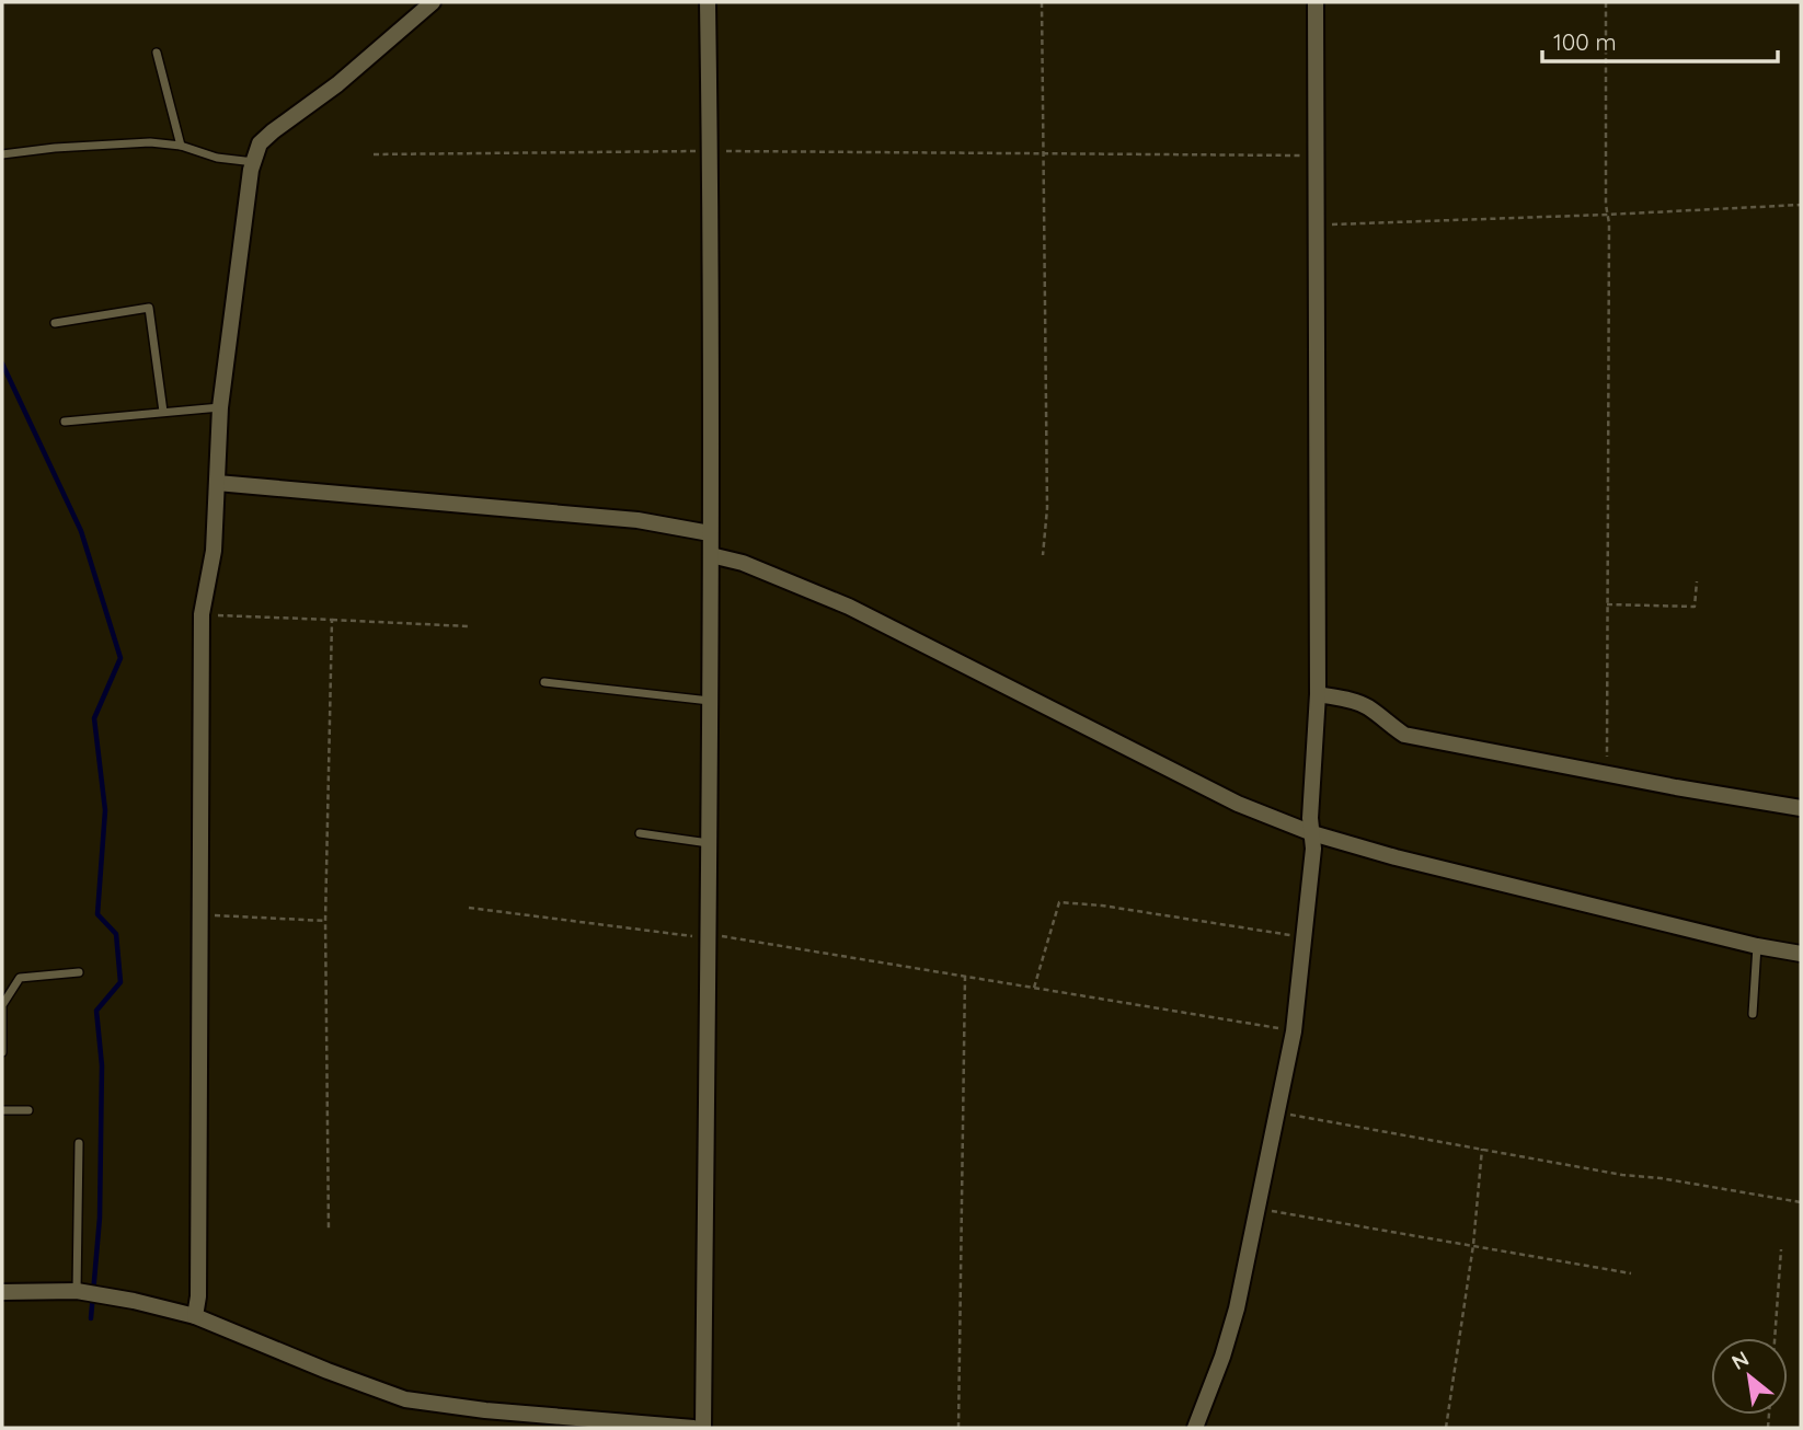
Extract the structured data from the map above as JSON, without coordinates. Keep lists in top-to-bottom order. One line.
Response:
{"scale_bar":"100 m","north":"top left"}
